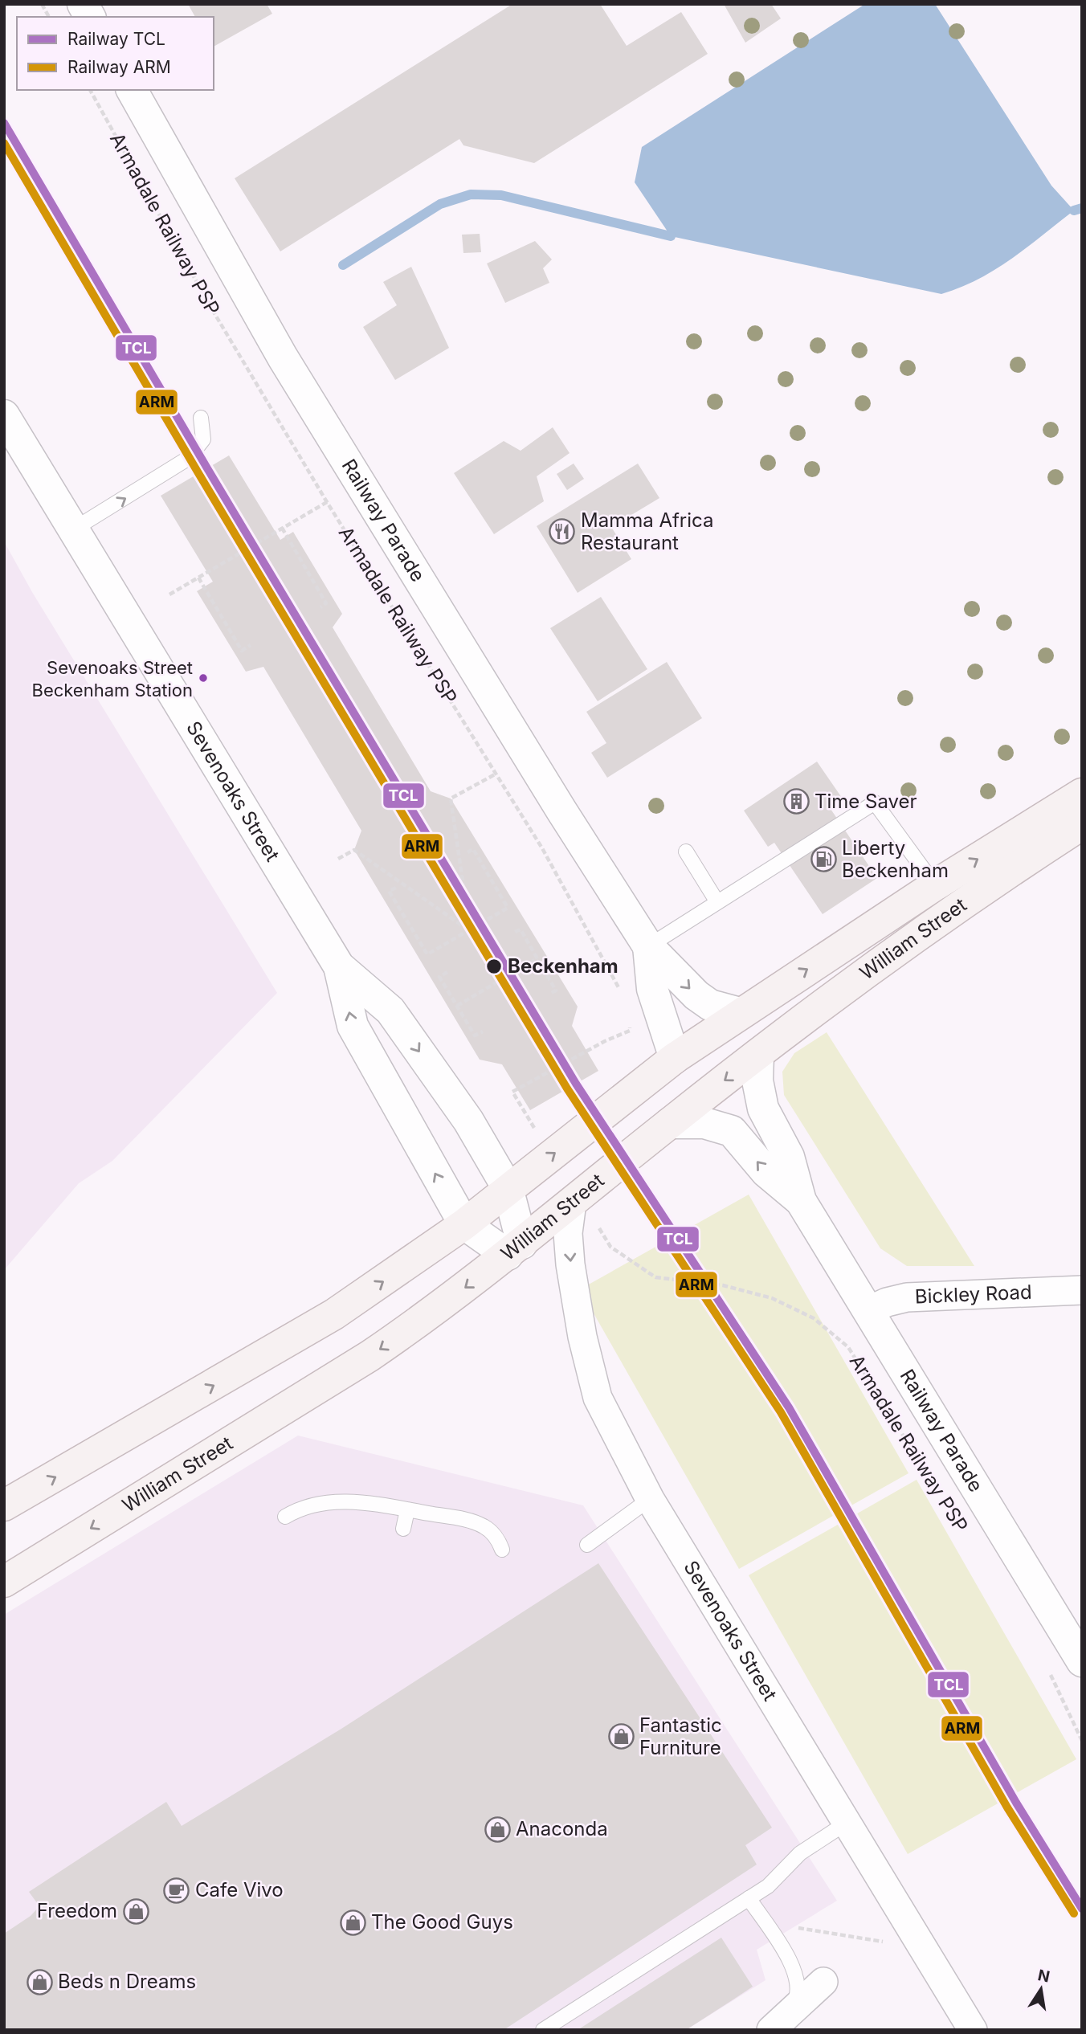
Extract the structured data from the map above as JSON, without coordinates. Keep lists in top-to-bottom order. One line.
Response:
{"streets":{"main road":["William Street"],"street":["Railway Parade","Sevenoaks Street","Bickley Road"],"path":["Armadale Railway PSP"]},"crossings":[["Railway Parade","William Street"],["Railway Parade","Bickley Road"],["Sevenoaks Street","William Street"]],"places":{"restaurant":["Mamma Africa Restaurant"],"other":["Sevenoaks Street Beckenham Station","Beckenham"],"building":["Time Saver"],"fuel station":["Liberty Beckenham"],"shop":["Fantastic Furniture","Anaconda","Freedom","The Good Guys","Beds n Dreams"],"cafe":["Cafe Vivo"]},"lines":["rail line TCL","rail line ARM"],"legend":["Railway TCL","Railway ARM"],"north":"top"}
